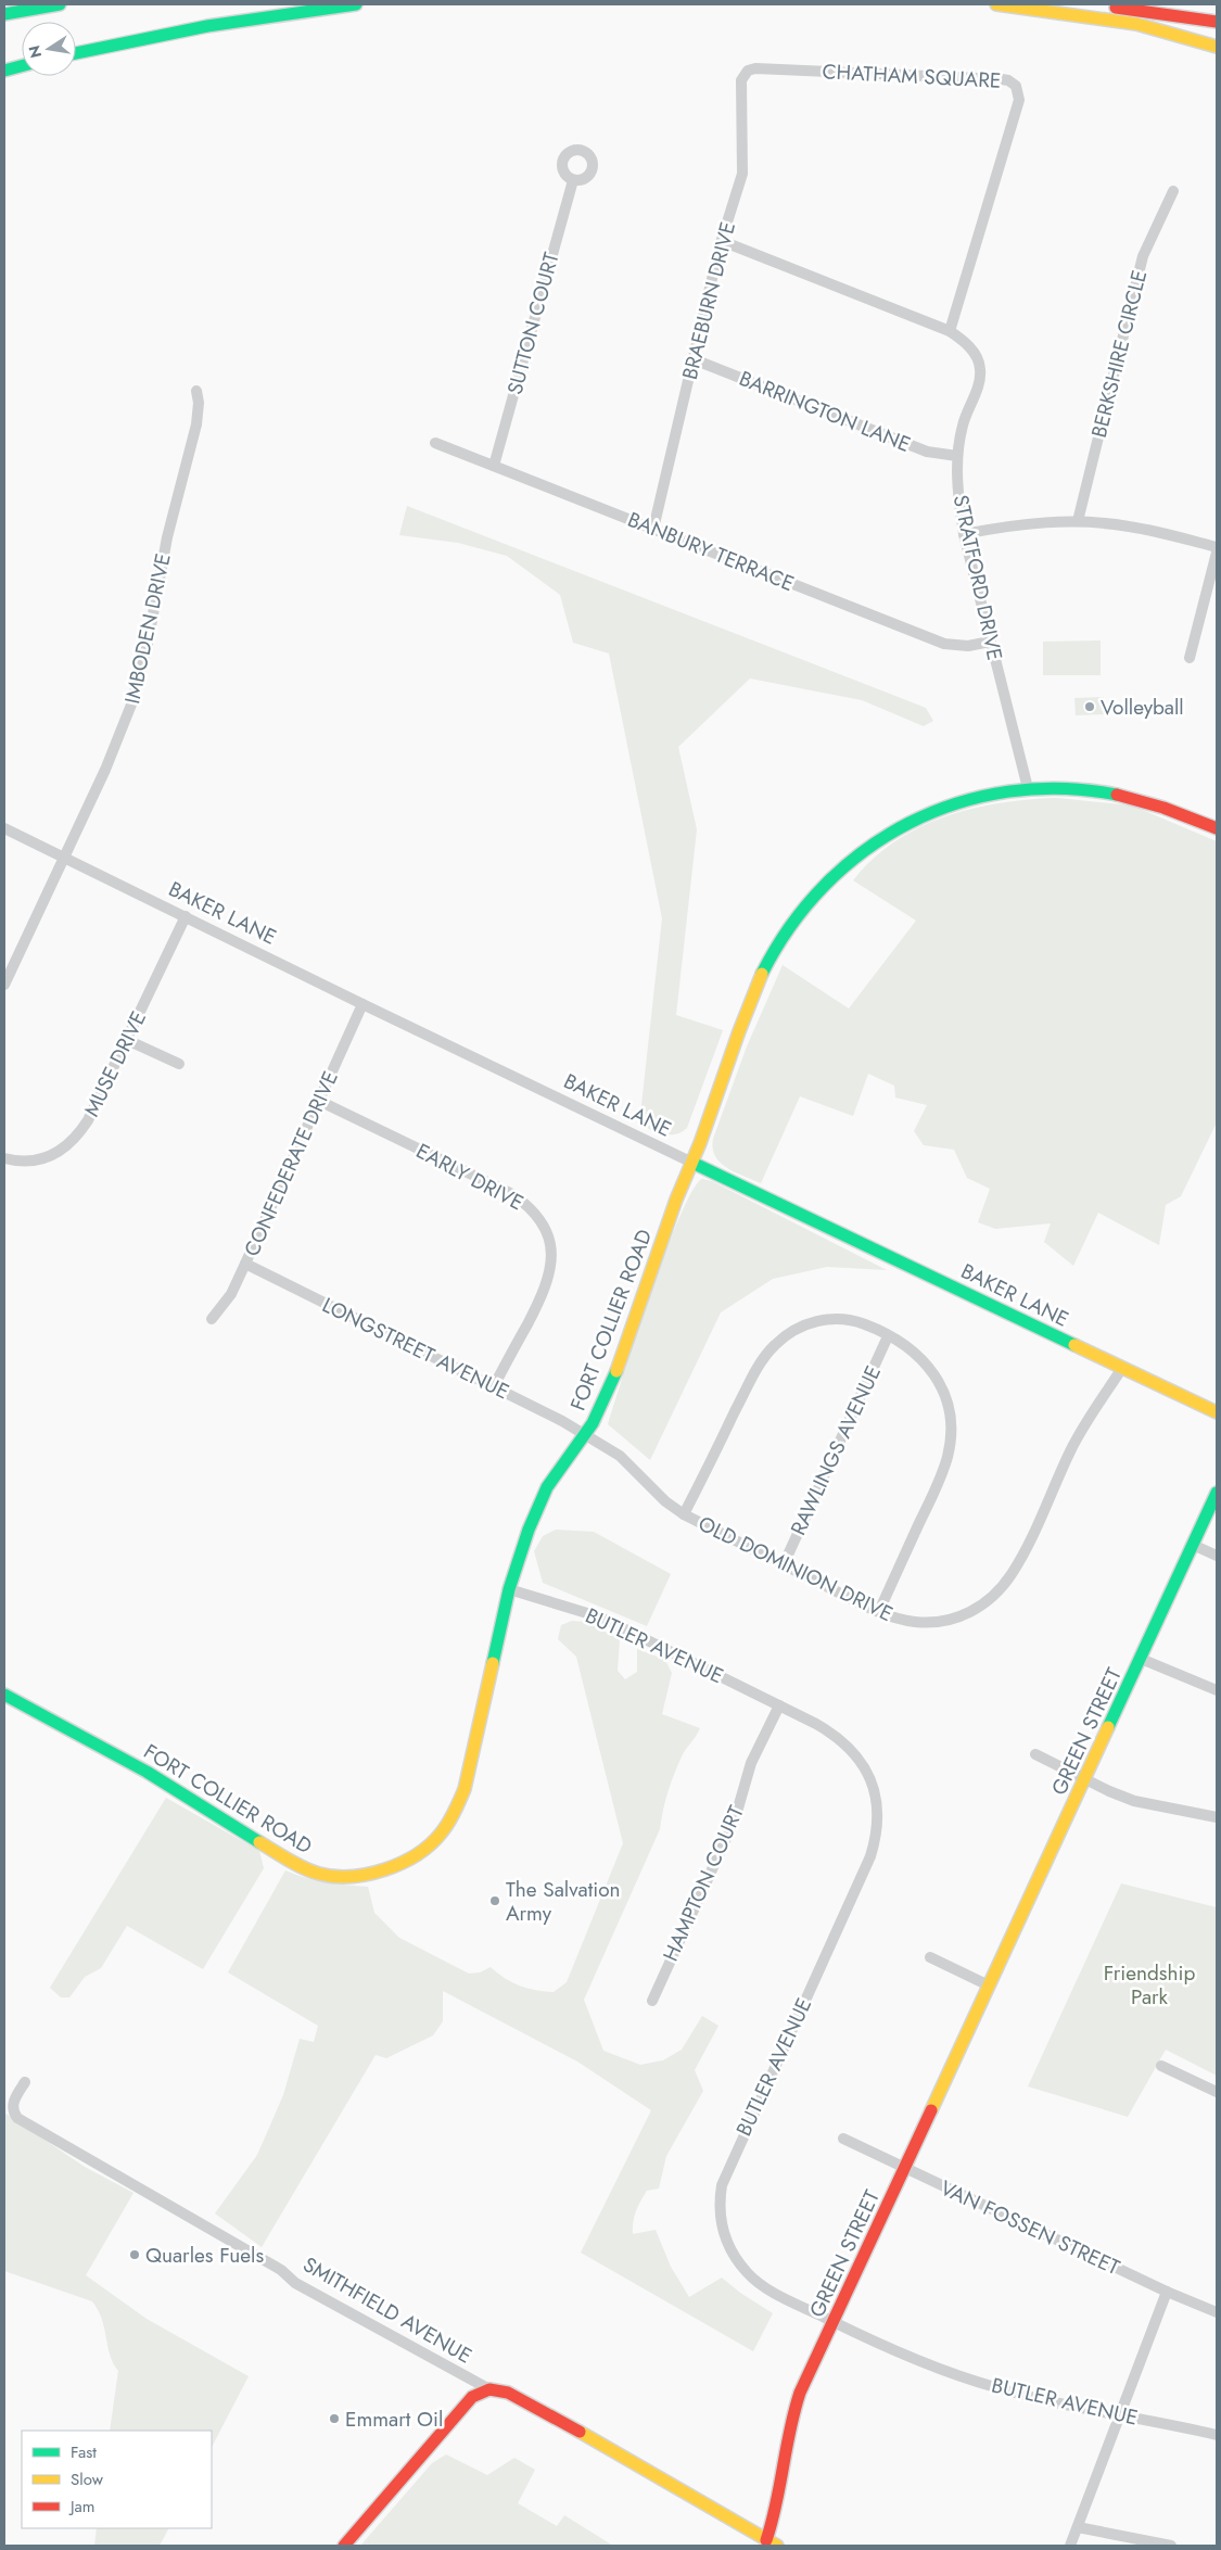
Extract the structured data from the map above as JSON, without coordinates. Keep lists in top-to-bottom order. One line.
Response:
{"streets":{"main road":["BAKER LANE","FORT COLLIER ROAD","GREEN STREET","SMITHFIELD AVENUE"],"street":["CHATHAM SQUARE","BRAEBURN DRIVE","SUTTON COURT","BERKSHIRE CIRCLE","BARRINGTON LANE","BANBURY TERRACE","STRATFORD DRIVE","IMBODEN DRIVE","MUSE DRIVE","CONFEDERATE DRIVE","EARLY DRIVE","LONGSTREET AVENUE","RAWLINGS AVENUE","OLD DOMINION DRIVE","BUTLER AVENUE","HAMPTON COURT","VAN FOSSEN STREET"]},"crossings":[["CHATHAM SQUARE","BRAEBURN DRIVE"],["CHATHAM SQUARE","STRATFORD DRIVE"],["BRAEBURN DRIVE","BARRINGTON LANE"],["BRAEBURN DRIVE","BANBURY TERRACE"],["BRAEBURN DRIVE","STRATFORD DRIVE"],["SUTTON COURT","BANBURY TERRACE"],["BARRINGTON LANE","STRATFORD DRIVE"],["BANBURY TERRACE","STRATFORD DRIVE"],["STRATFORD DRIVE","FORT COLLIER ROAD"],["IMBODEN DRIVE","BAKER LANE"],["BAKER LANE","MUSE DRIVE"],["BAKER LANE","CONFEDERATE DRIVE"],["BAKER LANE","FORT COLLIER ROAD"],["BAKER LANE","OLD DOMINION DRIVE"],["CONFEDERATE DRIVE","EARLY DRIVE"],["CONFEDERATE DRIVE","LONGSTREET AVENUE"],["EARLY DRIVE","LONGSTREET AVENUE"],["FORT COLLIER ROAD","LONGSTREET AVENUE"],["FORT COLLIER ROAD","OLD DOMINION DRIVE"],["FORT COLLIER ROAD","BUTLER AVENUE"],["LONGSTREET AVENUE","OLD DOMINION DRIVE"],["RAWLINGS AVENUE","OLD DOMINION DRIVE"],["BUTLER AVENUE","GREEN STREET"],["BUTLER AVENUE","HAMPTON COURT"],["GREEN STREET","VAN FOSSEN STREET"],["GREEN STREET","SMITHFIELD AVENUE"]],"parks":["Friendship Park"],"places":["Volleyball","The Salvation Army","Quarles Fuels","Emmart Oil"],"legend":["Fast","Slow","Jam"],"north":"left"}
